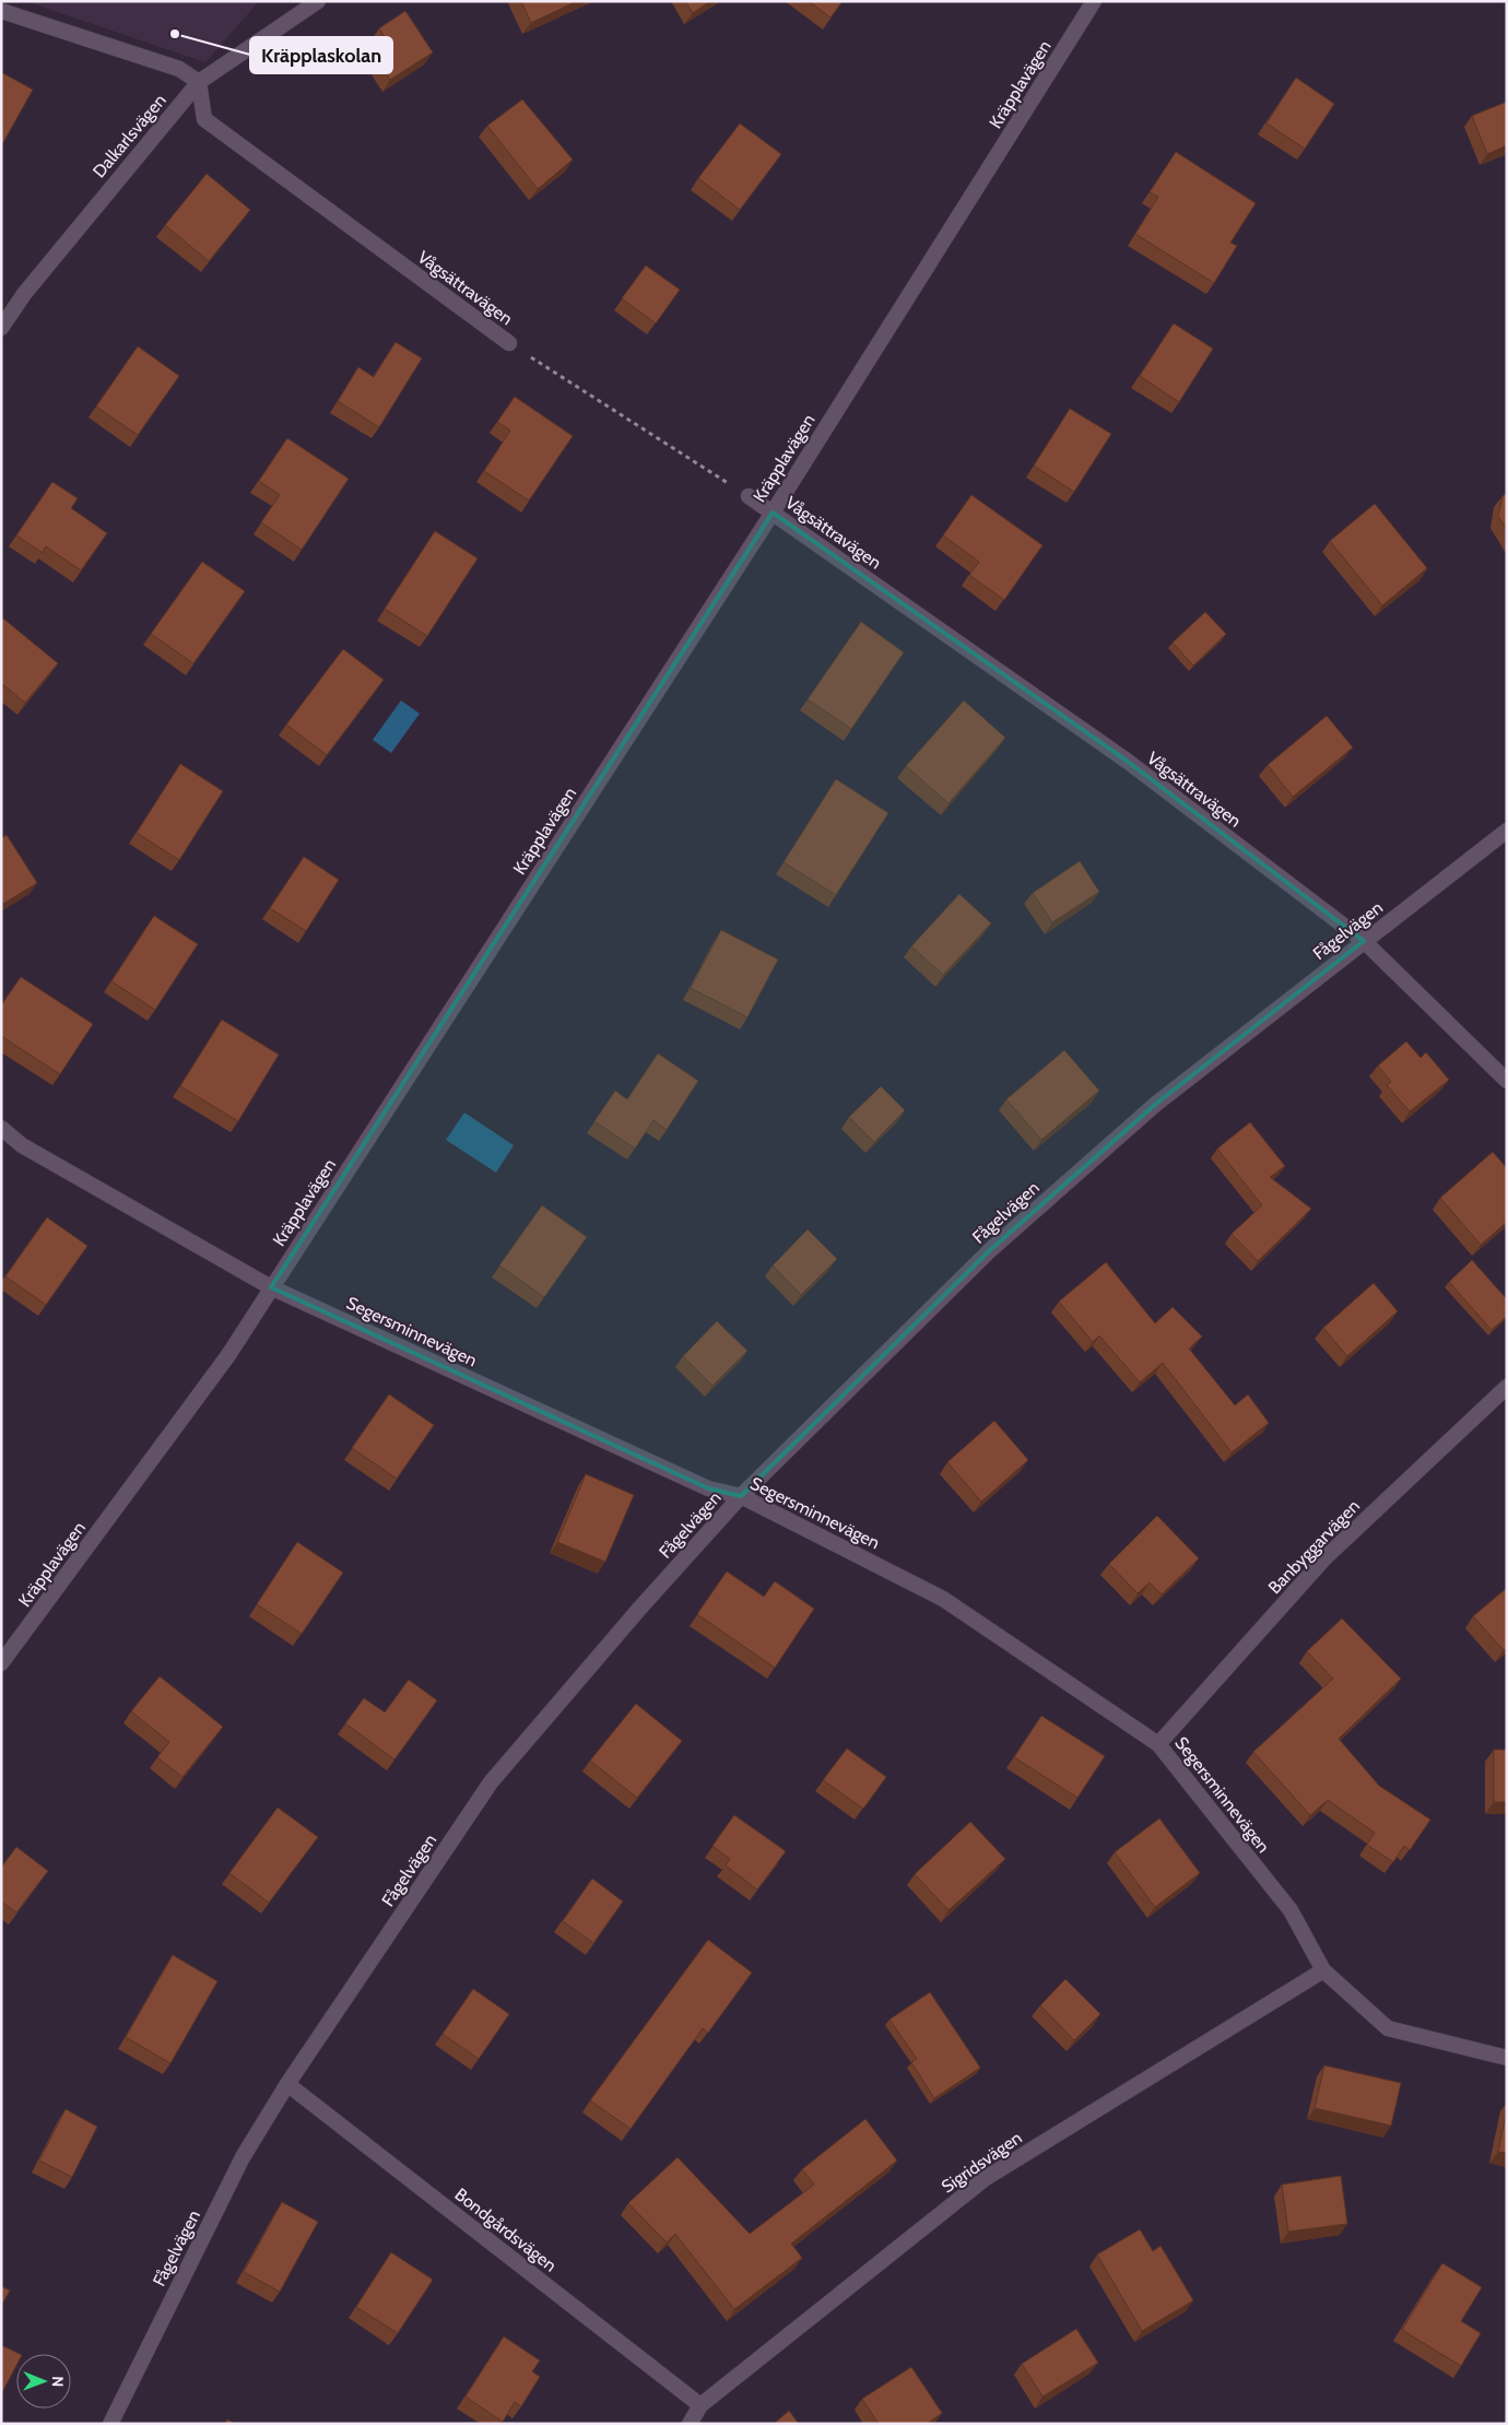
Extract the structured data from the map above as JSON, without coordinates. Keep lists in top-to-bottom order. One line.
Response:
{"streets":{"street":["Kräpplavägen","Dalkarlsvägen","Vågsättravägen","Fågelvägen","Segersminnevägen","Banbyggarvägen","Sigridsvägen","Bondgårdsvägen"]},"crossings":[["Kräpplavägen","Vågsättravägen"],["Kräpplavägen","Segersminnevägen"],["Dalkarlsvägen","Vågsättravägen"],["Vågsättravägen","Fågelvägen"],["Fågelvägen","Segersminnevägen"],["Fågelvägen","Bondgårdsvägen"],["Segersminnevägen","Banbyggarvägen"],["Segersminnevägen","Sigridsvägen"],["Sigridsvägen","Bondgårdsvägen"]],"places":["Kräpplaskolan"],"north":"right"}
